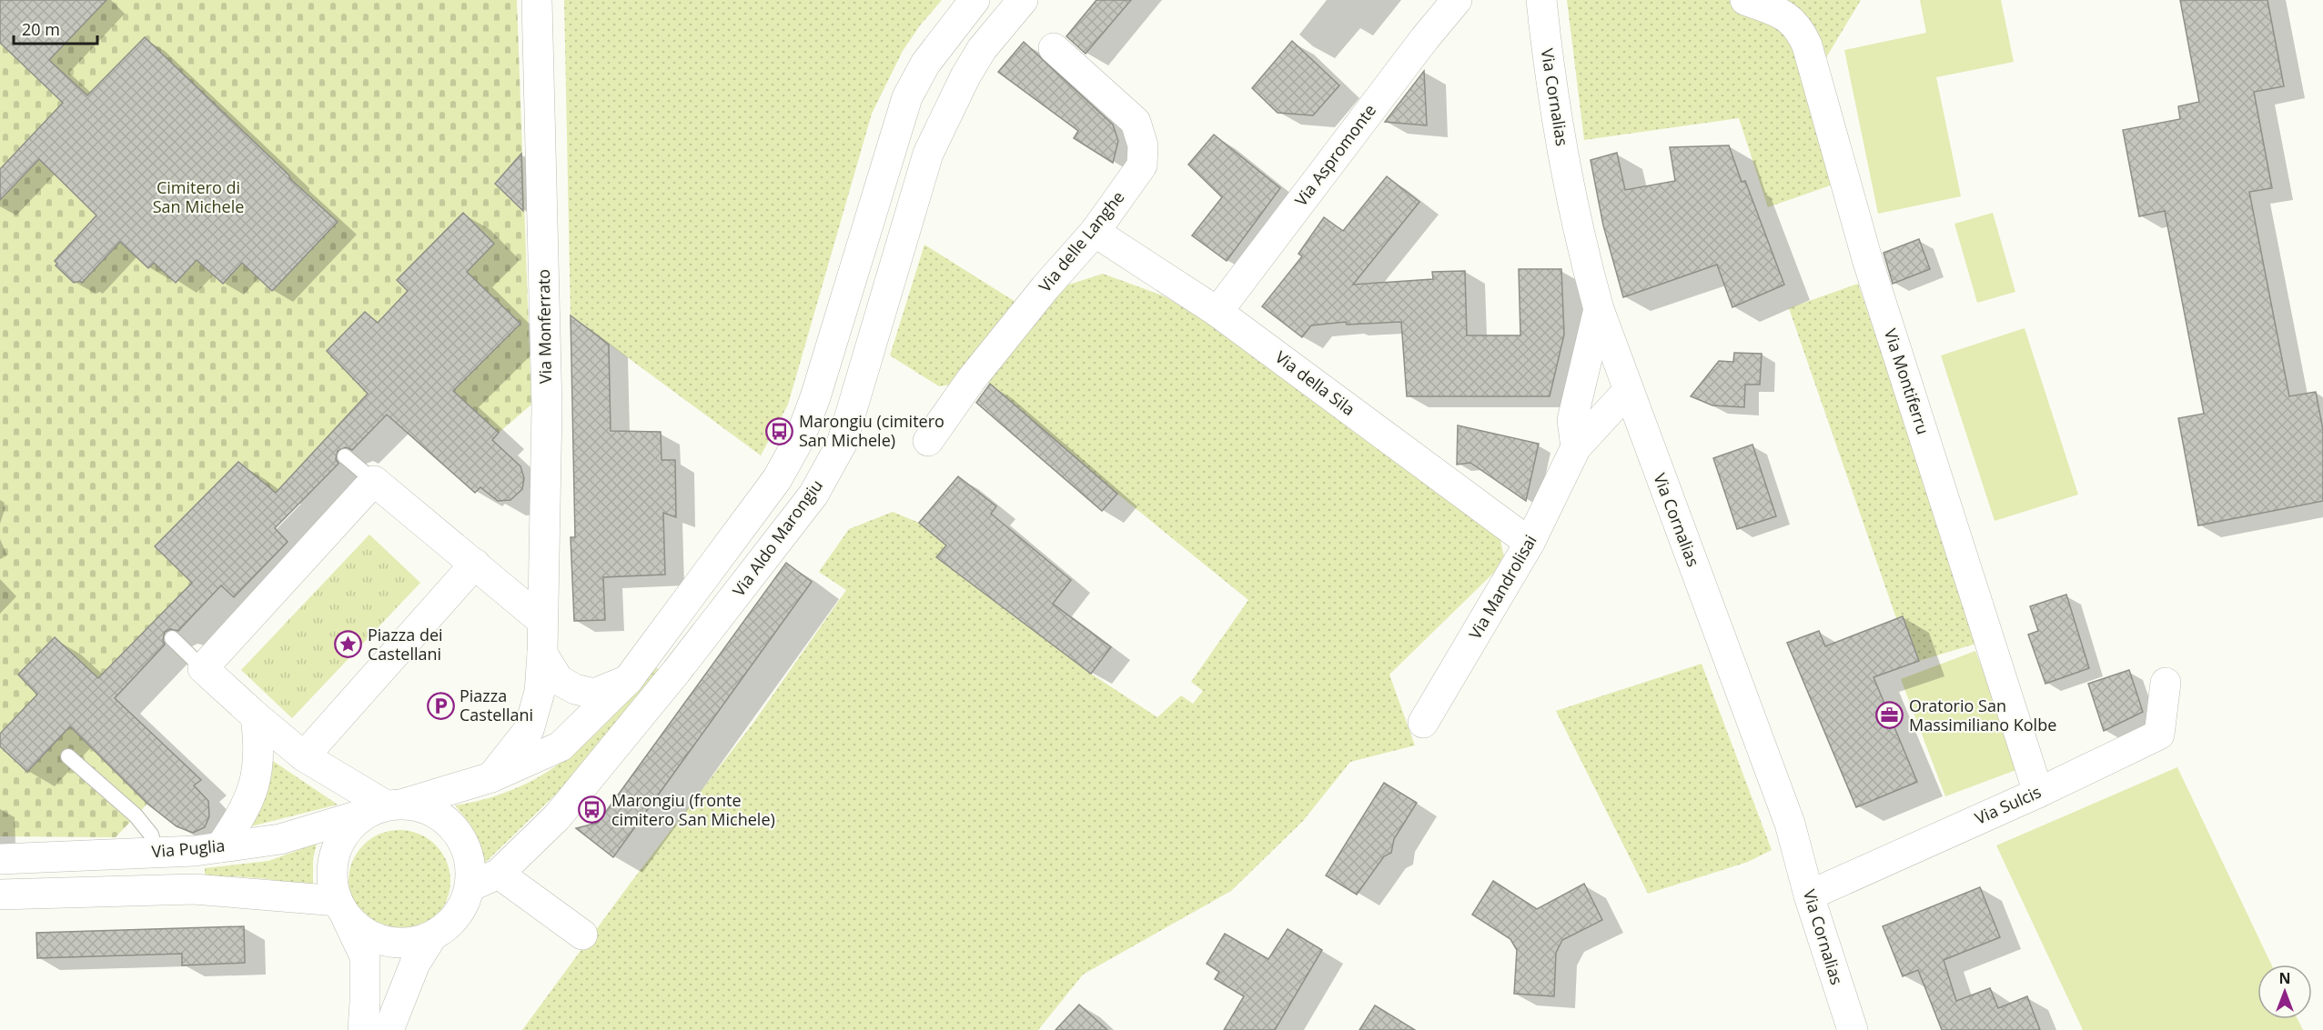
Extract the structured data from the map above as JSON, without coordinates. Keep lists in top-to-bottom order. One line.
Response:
{"streets":{"street":["Via Cornalias","Via Aspromonte","Via delle Langhe","Via Monferrato","Via Montiferru","Via della Sila","Via Aldo Marongiu","Via Mandrolisai","Via Sulcis","Via Puglia"]},"crossings":[["Via Cornalias","Via Mandrolisai"],["Via Cornalias","Via Sulcis"],["Via Aspromonte","Via della Sila"],["Via delle Langhe","Via della Sila"],["Via Montiferru","Via Sulcis"],["Via della Sila","Via Mandrolisai"],["Via Aldo Marongiu","Via Puglia"]],"parks":["Cimitero di San Michele"],"places":{"bus stop":["Marongiu (cimitero San Michele)","Marongiu (fronte cimitero San Michele)"],"place":["Piazza dei Castellani"],"parking":["Piazza Castellani"],"office":["Oratorio San Massimiliano Kolbe"]},"scale_bar":"20 m","north":"top"}
